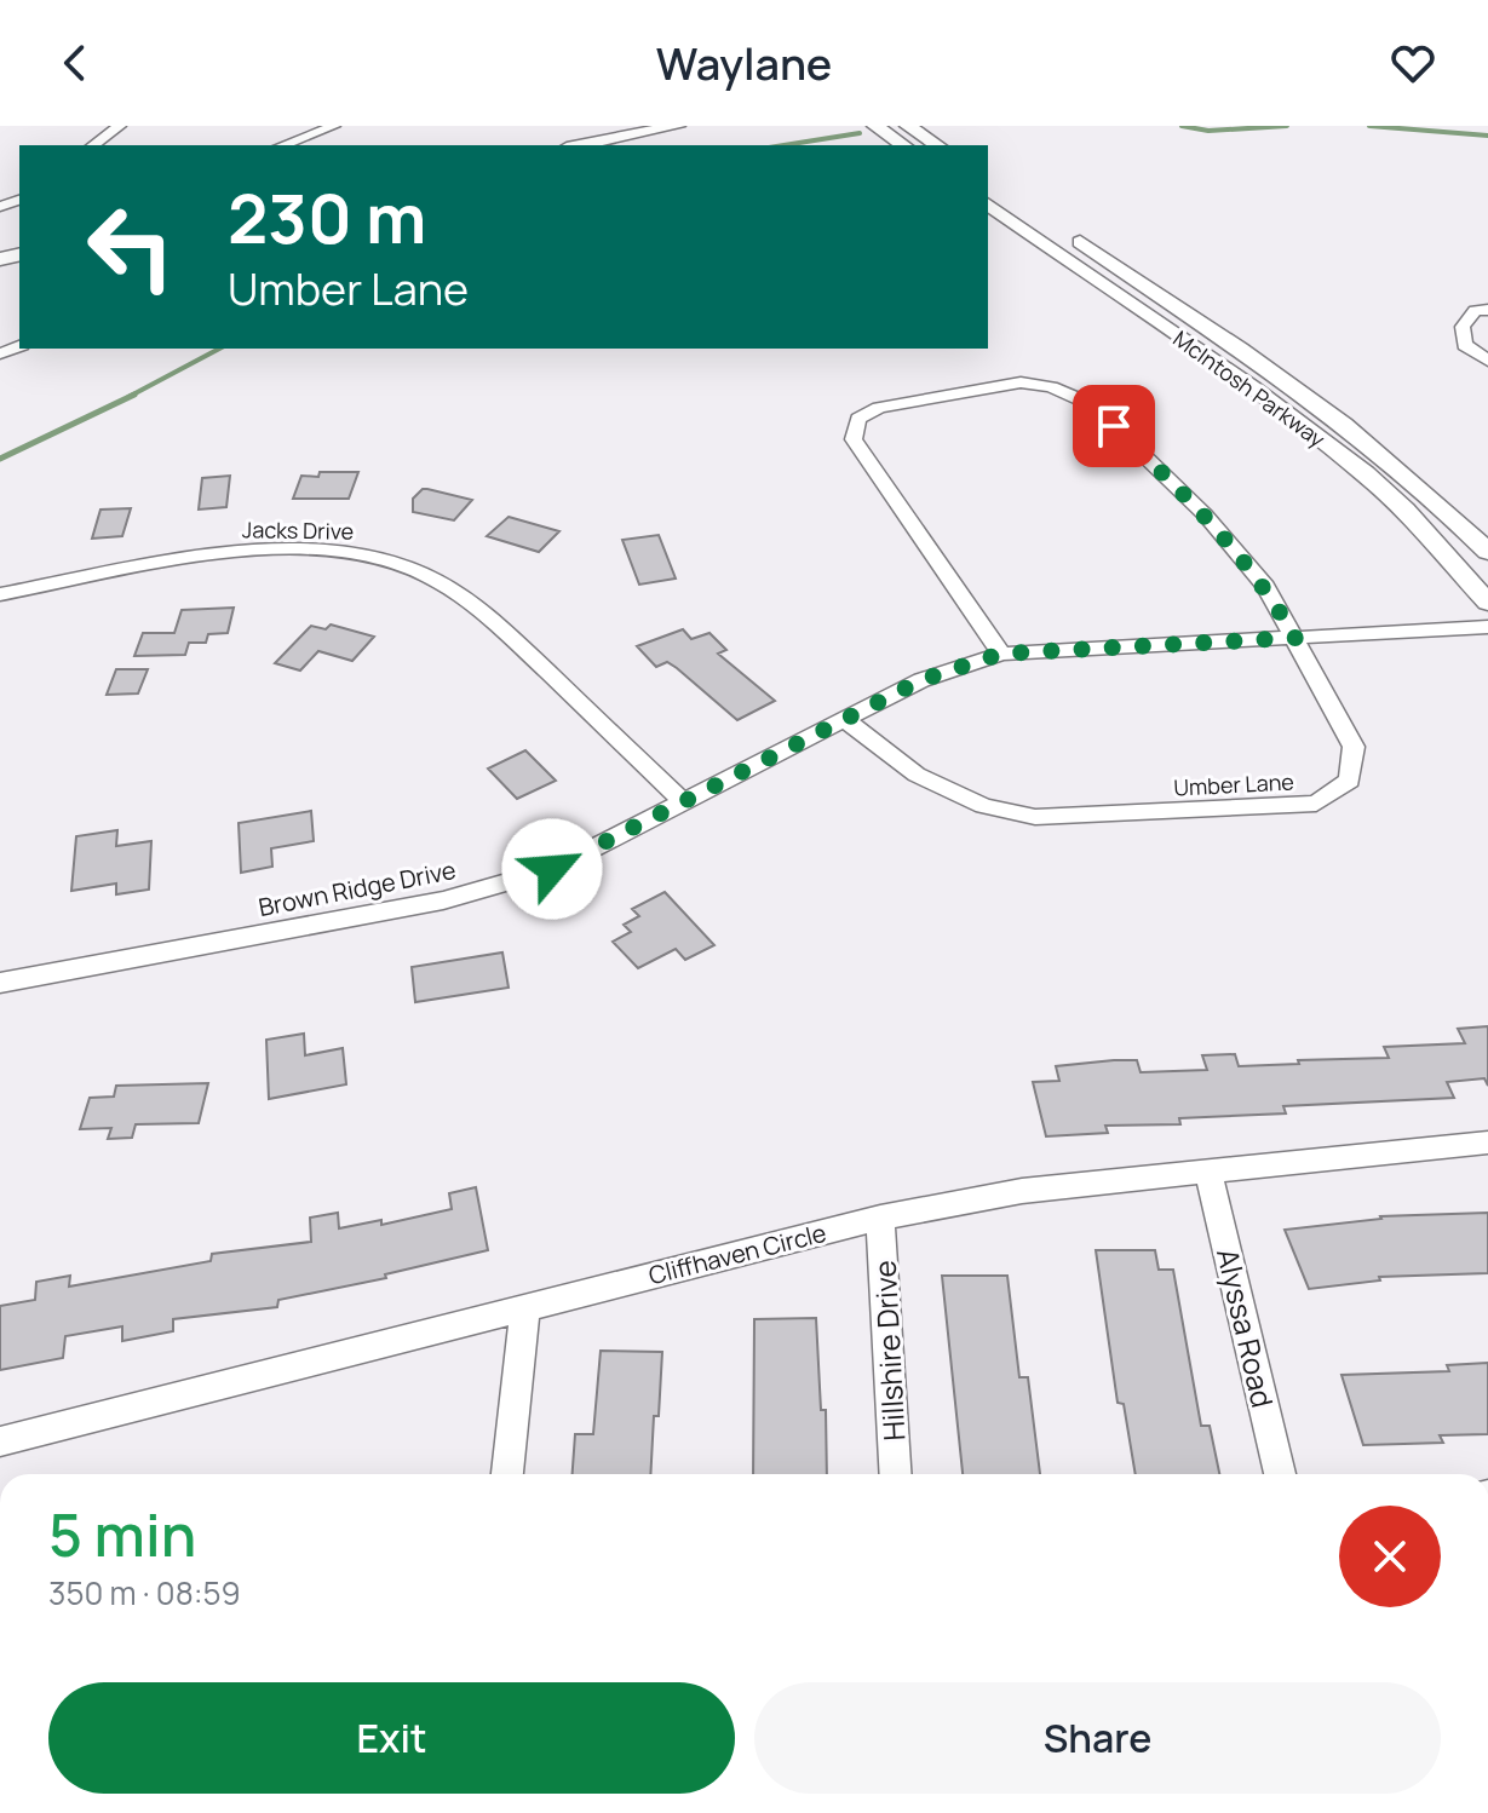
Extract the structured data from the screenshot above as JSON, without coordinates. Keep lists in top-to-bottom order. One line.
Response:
{"streets":{"street":["McIntosh Parkway","Jacks Drive","Umber Lane","Brown Ridge Drive","Cliffhaven Circle","Alyssa Road","Hillshire Drive"]},"crossings":[["Jacks Drive","Brown Ridge Drive"],["Umber Lane","Brown Ridge Drive"],["Cliffhaven Circle","Alyssa Road"],["Cliffhaven Circle","Hillshire Drive"]],"page":{"header":"Waylane","turn":["230 m","Umber Lane"],"heading":["5 min","350 m · 08:59"],"buttons":["Exit","Share"]}}
